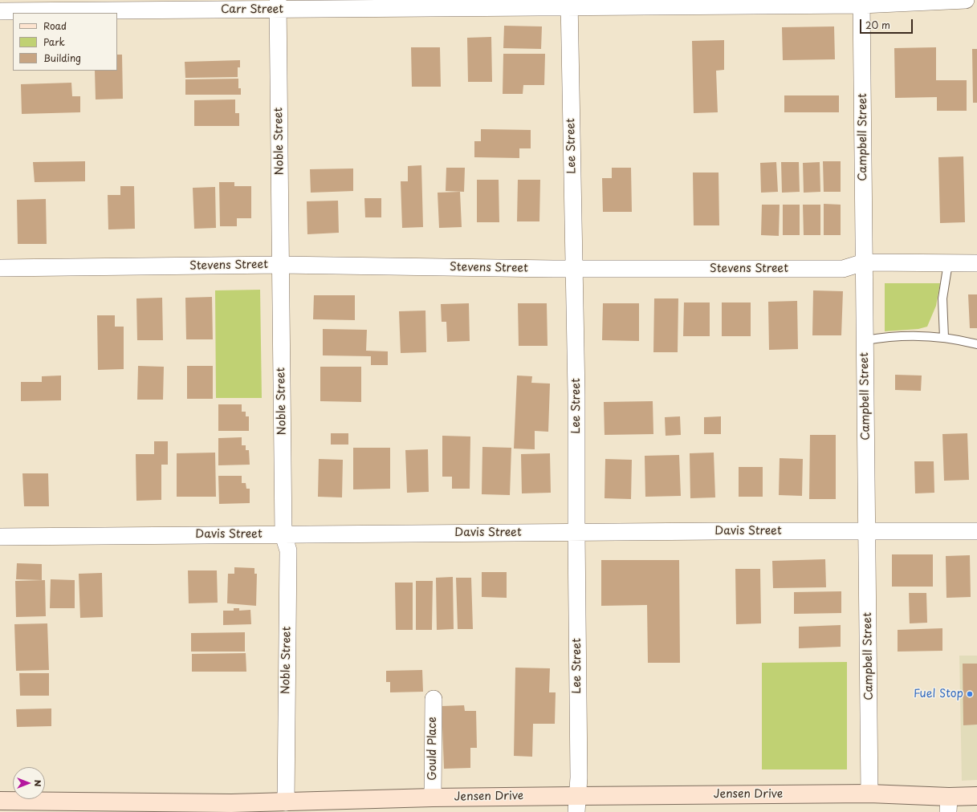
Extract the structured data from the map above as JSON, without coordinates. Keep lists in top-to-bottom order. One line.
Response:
{"streets":{"main road":["Jensen Drive"],"street":["Carr Street","Campbell Street","Noble Street","Lee Street","Stevens Street","Davis Street","Gould Place"]},"crossings":[["Carr Street","Campbell Street"],["Carr Street","Noble Street"],["Carr Street","Lee Street"],["Campbell Street","Stevens Street"],["Campbell Street","Davis Street"],["Campbell Street","Jensen Drive"],["Noble Street","Stevens Street"],["Noble Street","Davis Street"],["Noble Street","Jensen Drive"],["Lee Street","Stevens Street"],["Lee Street","Davis Street"],["Lee Street","Jensen Drive"],["Gould Place","Jensen Drive"]],"places":["Fuel Stop"],"legend":["Road","Park","Building"],"scale_bar":"20 m","north":"right"}
